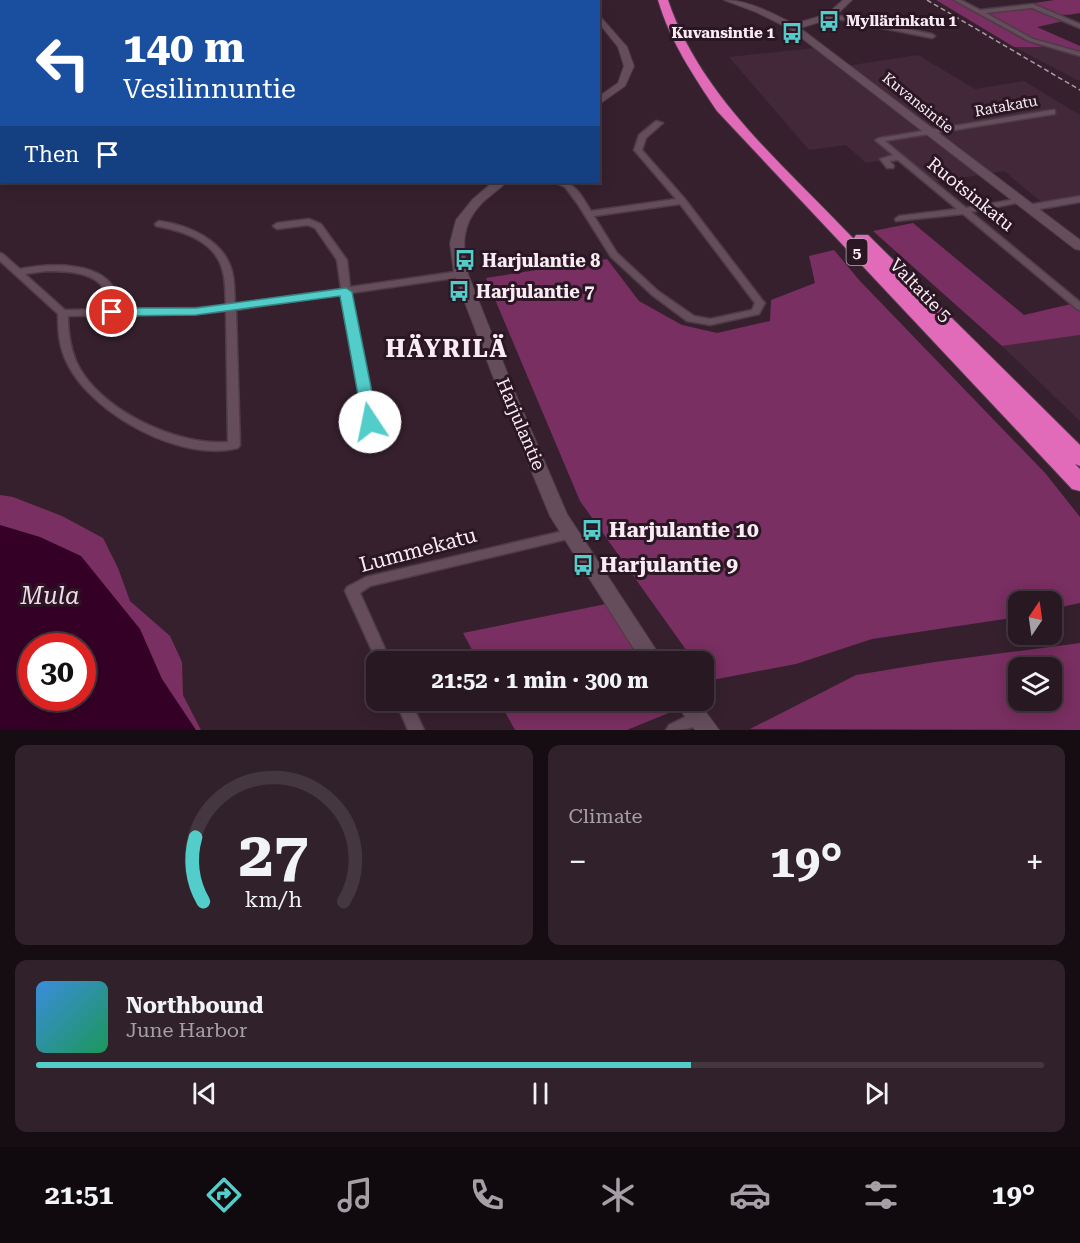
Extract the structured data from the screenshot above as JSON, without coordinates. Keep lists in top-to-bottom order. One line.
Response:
{"streets":{"highway":["5","Valtatie 5"],"street":["Kuvansintie","Ratakatu","Ruotsinkatu","Harjulantie","Lummekatu"]},"crossings":[["Kuvansintie","Ratakatu"],["Kuvansintie","Ruotsinkatu"],["Ratakatu","Ruotsinkatu"],["Harjulantie","Lummekatu"]],"districts":["HÄYRILÄ"],"water":["Mula"],"places":{"bus stop":["Myllärinkatu 1","Kuvansintie 1","Harjulantie 8","Harjulantie 7","Harjulantie 10","Harjulantie 9"]},"north":"top","page":{"turn":["140 m","Vesilinnuntie"],"then":"Then","limit":"30","trip":"21:52 · 1 min · 300 m","tile":"Climate","heat":["−","19°","+"],"song":["Northbound","June Harbor"],"tabs":["21:51","19°"],"gauge":["27","km/h"]}}
